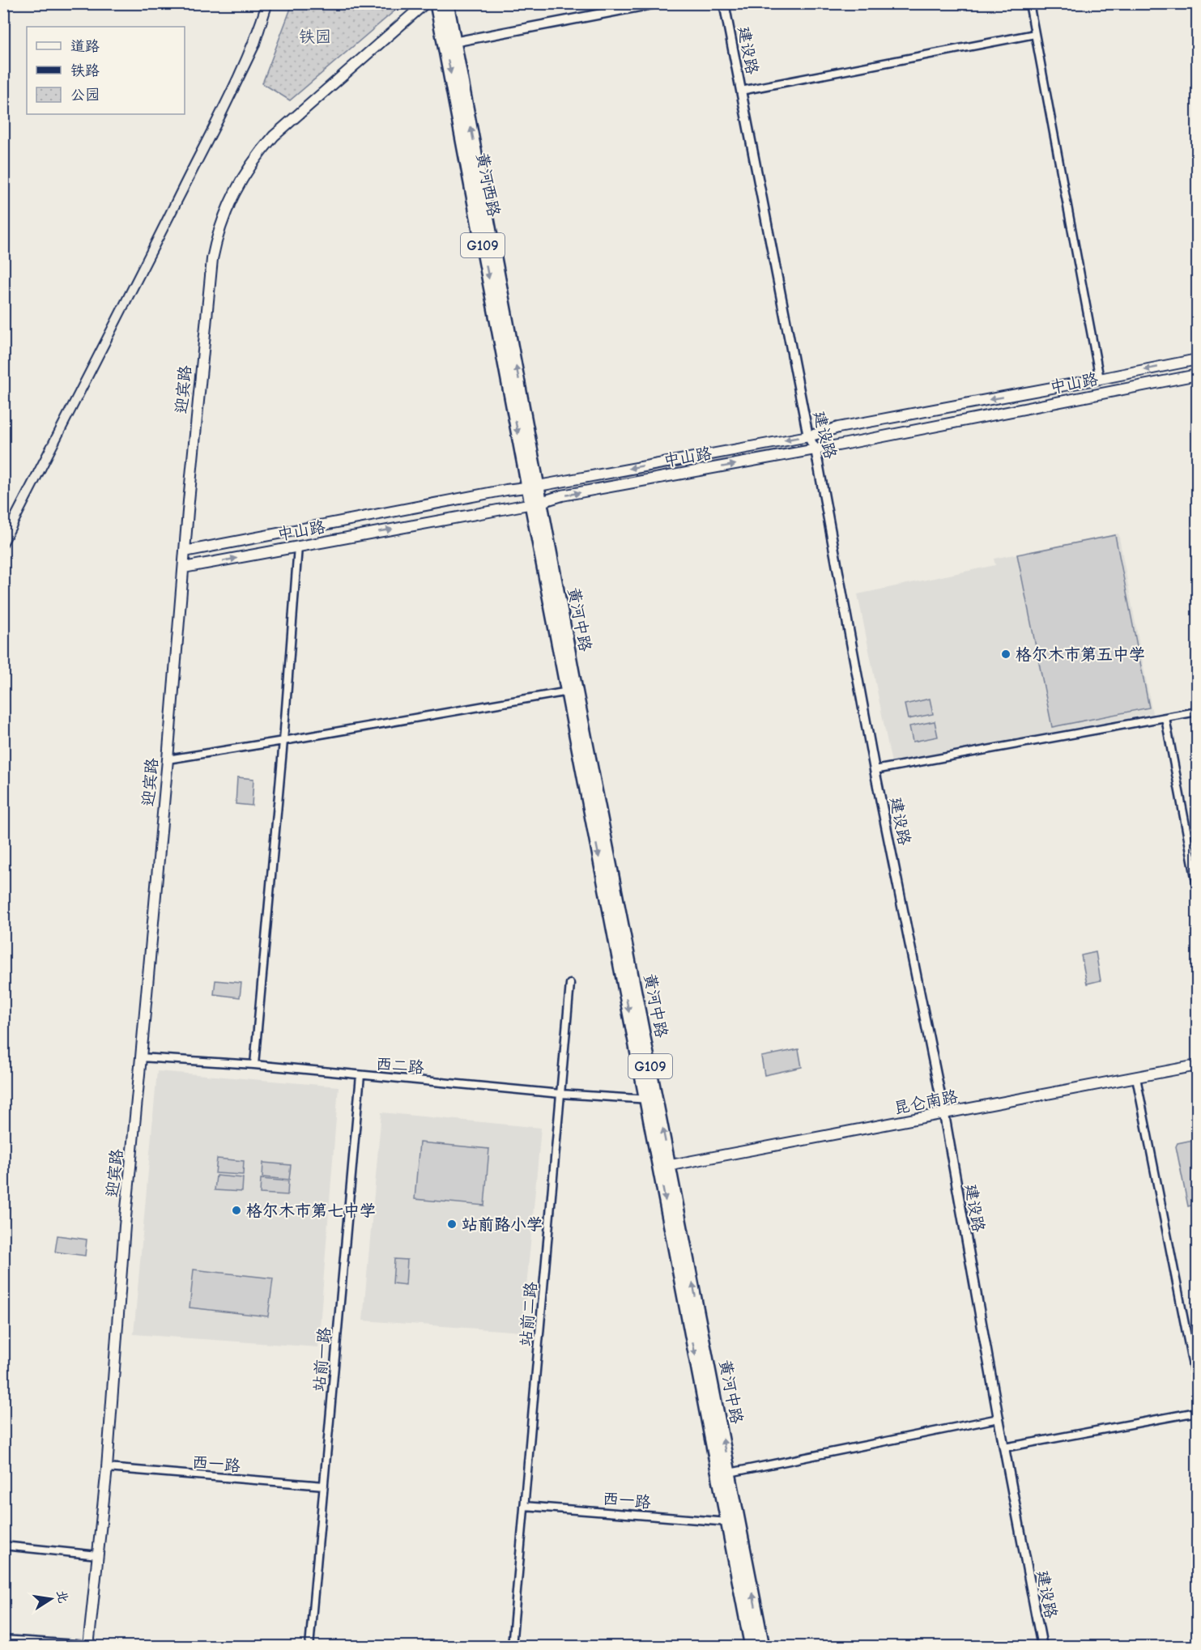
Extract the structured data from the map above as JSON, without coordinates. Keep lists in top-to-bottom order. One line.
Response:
{"streets":{"highway":["黄河西路","G109","黄河中路"],"main road":["中山路","迎宾路","昆仑南路"],"street":["建设路","西二路","站前二路","站前一路","西一路"]},"crossings":[["建设路","中山路"],["建设路","昆仑南路"],["黄河西路","中山路"],["黄河西路","黄河中路"],["中山路","迎宾路"],["中山路","黄河中路"],["迎宾路","西二路"],["迎宾路","西一路"],["黄河中路","西二路"],["黄河中路","昆仑南路"],["黄河中路","西一路"],["西二路","站前二路"],["西二路","站前一路"],["站前二路","西一路"],["站前一路","西一路"]],"parks":["铁园"],"places":["格尔木市第五中学","格尔木市第七中学","站前路小学"],"legend":["道路","铁路","公园"],"north":"right"}
